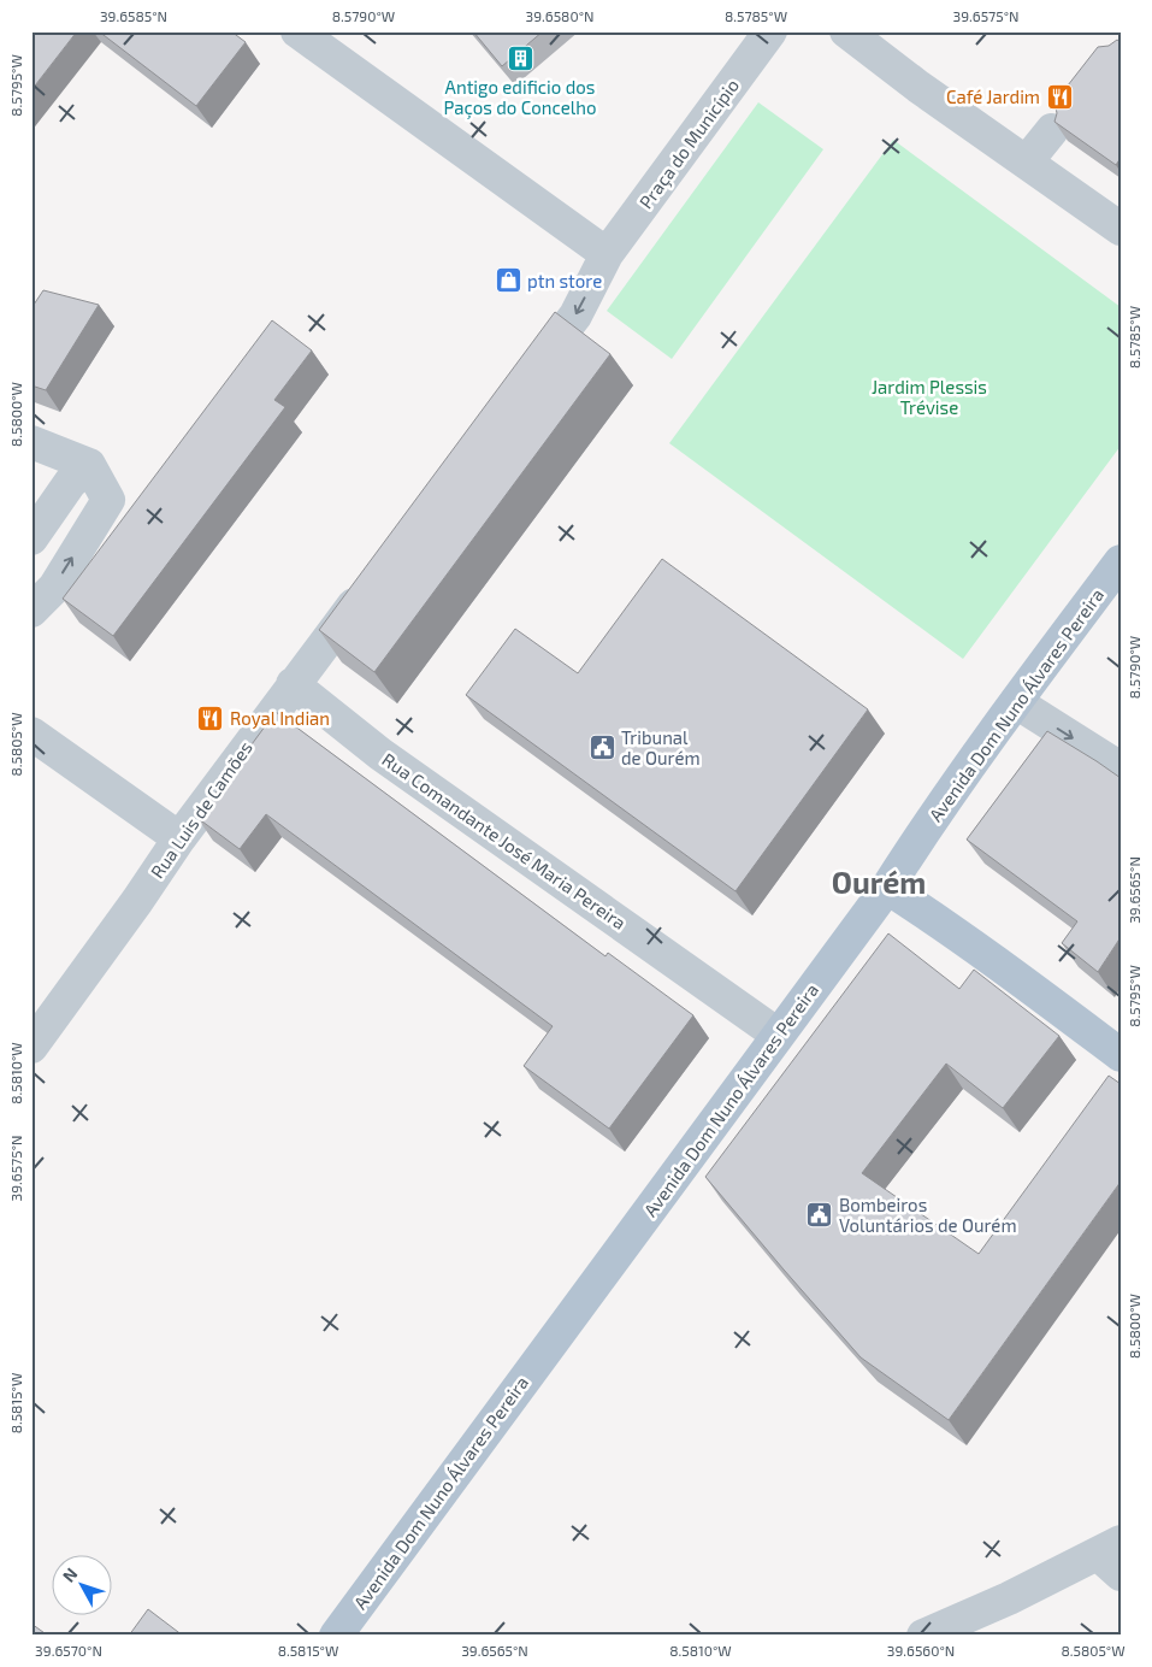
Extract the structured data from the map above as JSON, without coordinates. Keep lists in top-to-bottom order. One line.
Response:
{"streets":{"main road":["Avenida Dom Nuno Álvares Pereira"],"street":["Praça do Município","Rua Luis de Camões","Rua Comandante José Maria Pereira"]},"crossings":[["Avenida Dom Nuno Álvares Pereira","Rua Comandante José Maria Pereira"],["Rua Luis de Camões","Rua Comandante José Maria Pereira"]],"districts":["Ourém"],"parks":["Jardim Plessis Trévise"],"places":{"building":["Antigo edificio dos Paços do Concelho"],"restaurant":["Café Jardim","Royal Indian"],"shop":["ptn store"],"public building":["Tribunal de Ourém","Bombeiros Voluntários de Ourém"]},"north":"top left","coordinates":["39.6585°N","8.5790°W","39.6580°N","8.5785°W","39.6575°N","8.5795°W","8.5800°W","8.5805°W","39.6565°N","8.5810°W","8.5815°W","39.6570°N","39.6560°N"]}
